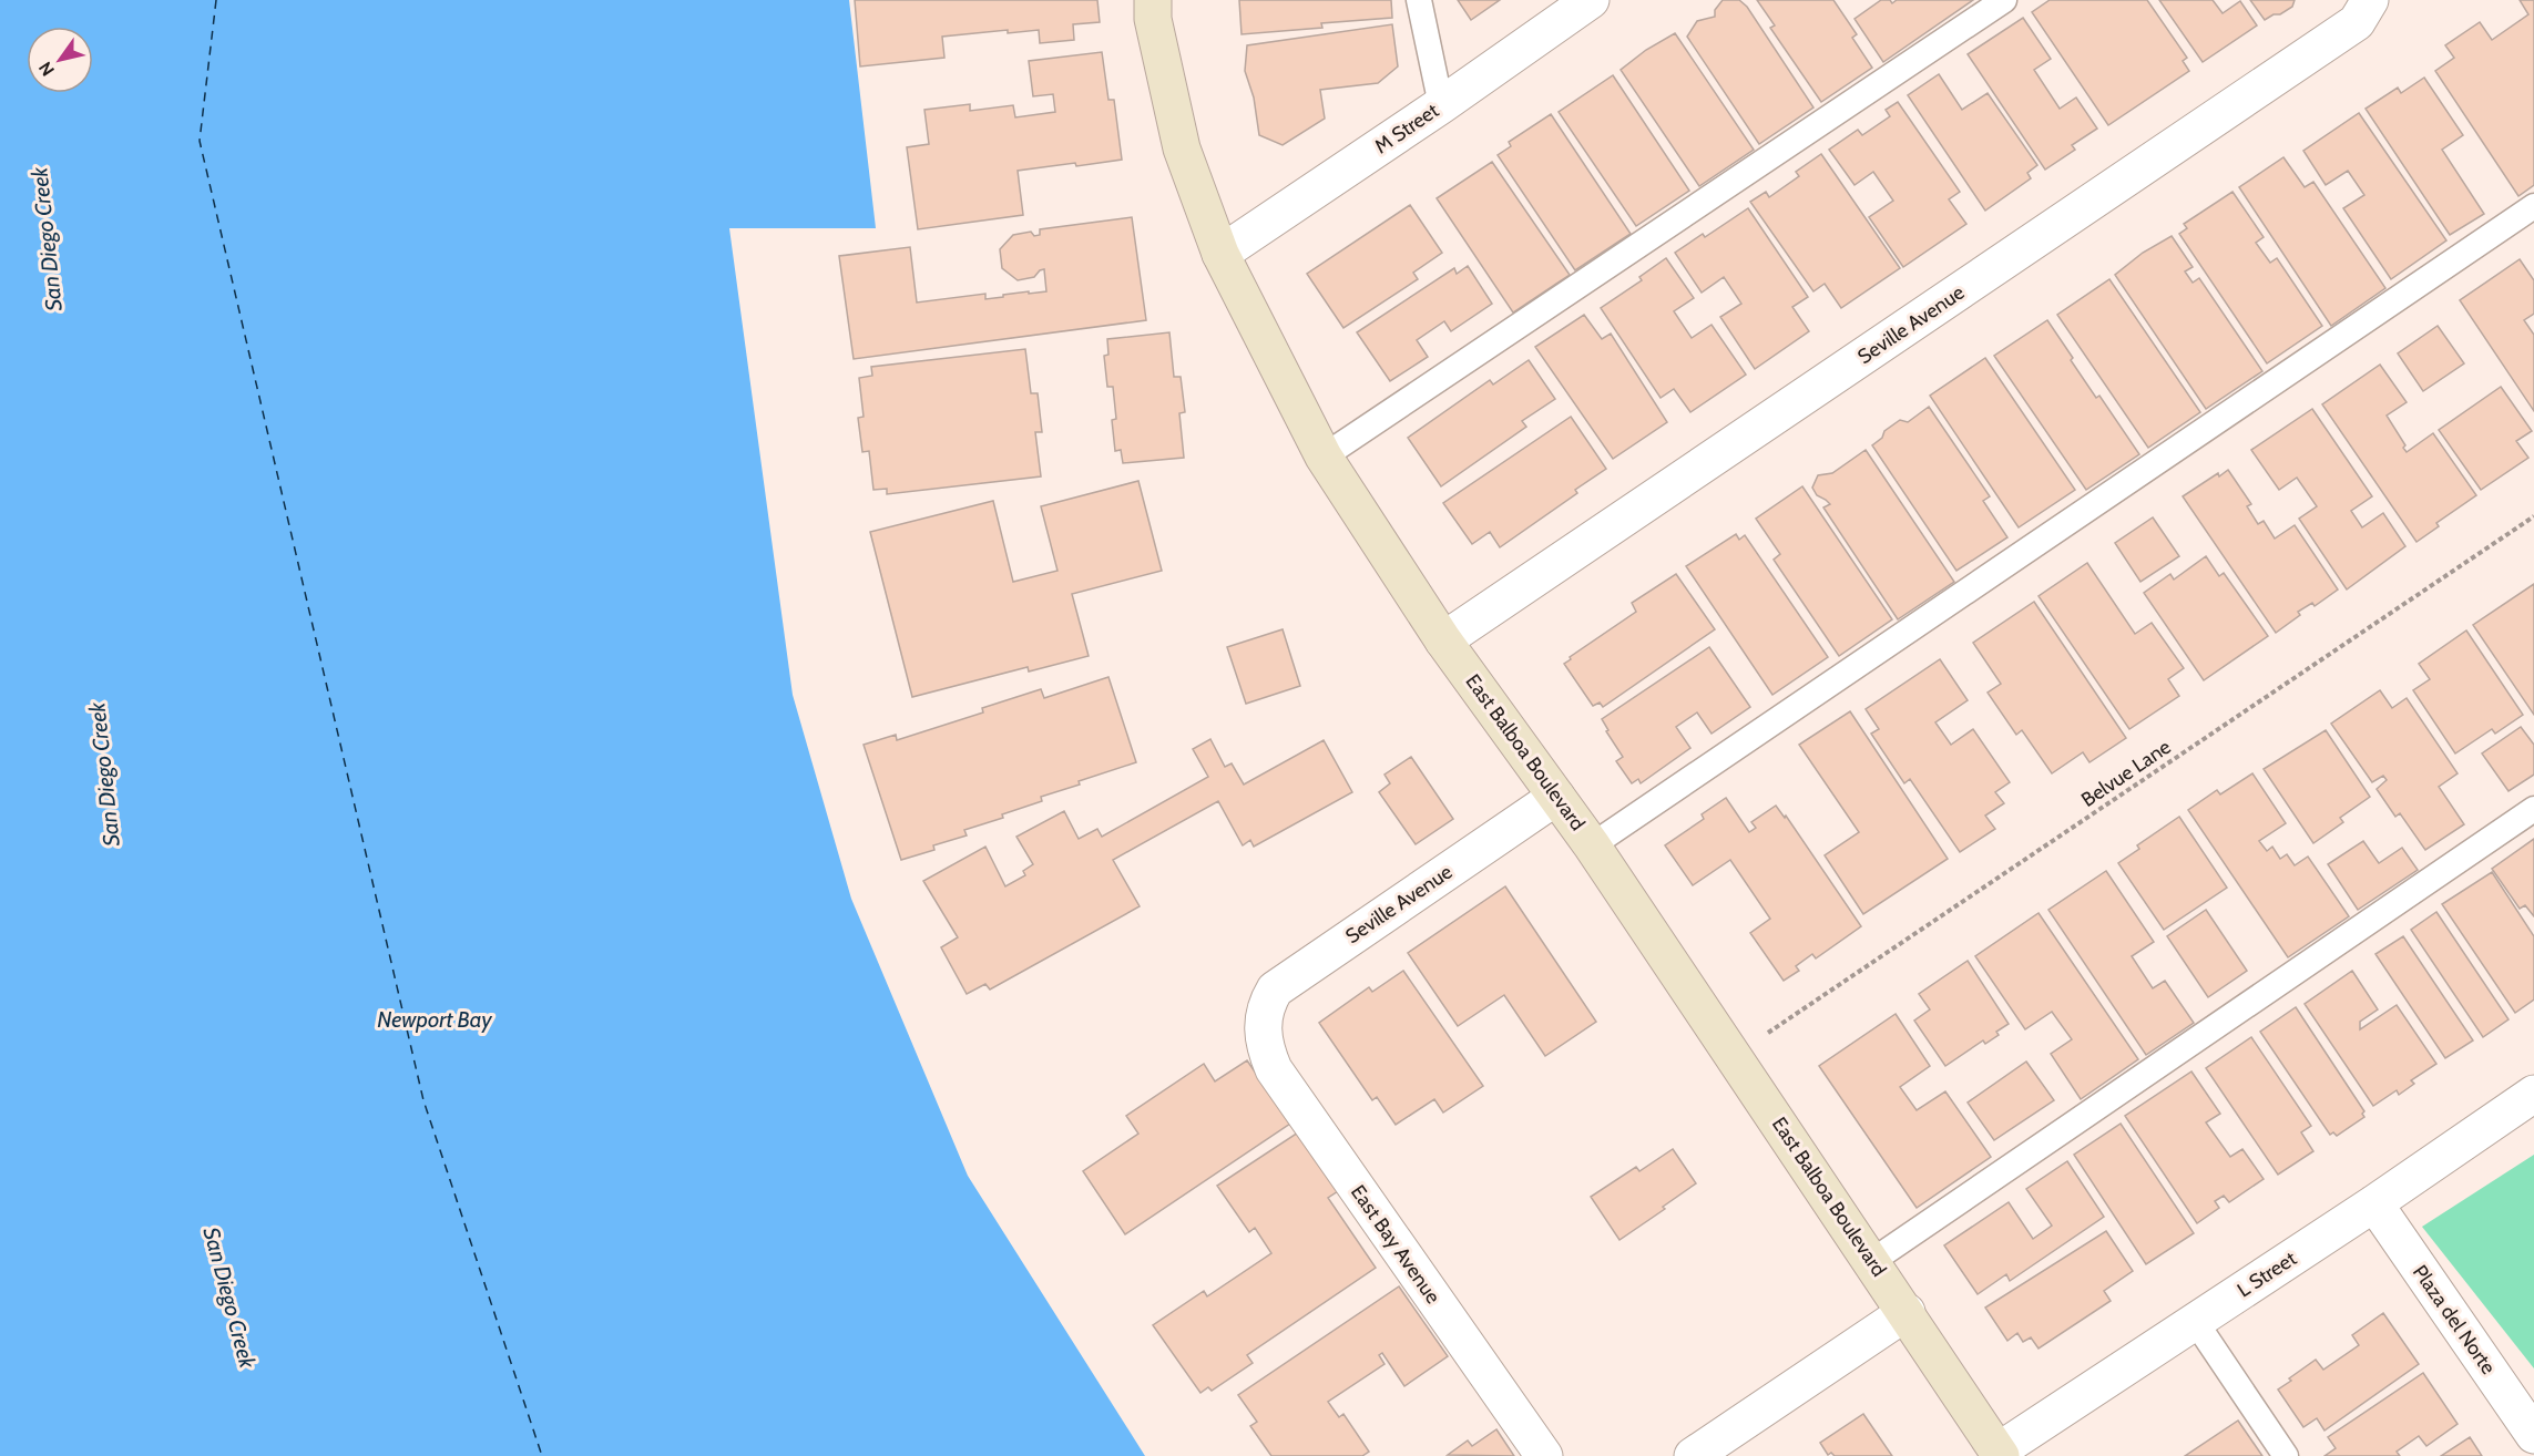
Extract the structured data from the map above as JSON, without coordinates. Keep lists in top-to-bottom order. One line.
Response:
{"streets":{"street":["M Street","Seville Avenue","East Balboa Boulevard","East Bay Avenue","L Street","Plaza del Norte"],"path":["Belvue Lane"]},"crossings":[["M Street","East Balboa Boulevard"],["Seville Avenue","East Balboa Boulevard"],["Seville Avenue","East Bay Avenue"],["East Balboa Boulevard","Belvue Lane"],["East Balboa Boulevard","L Street"],["L Street","Plaza del Norte"]],"water":["San Diego Creek","Newport Bay"],"north":"bottom left"}
